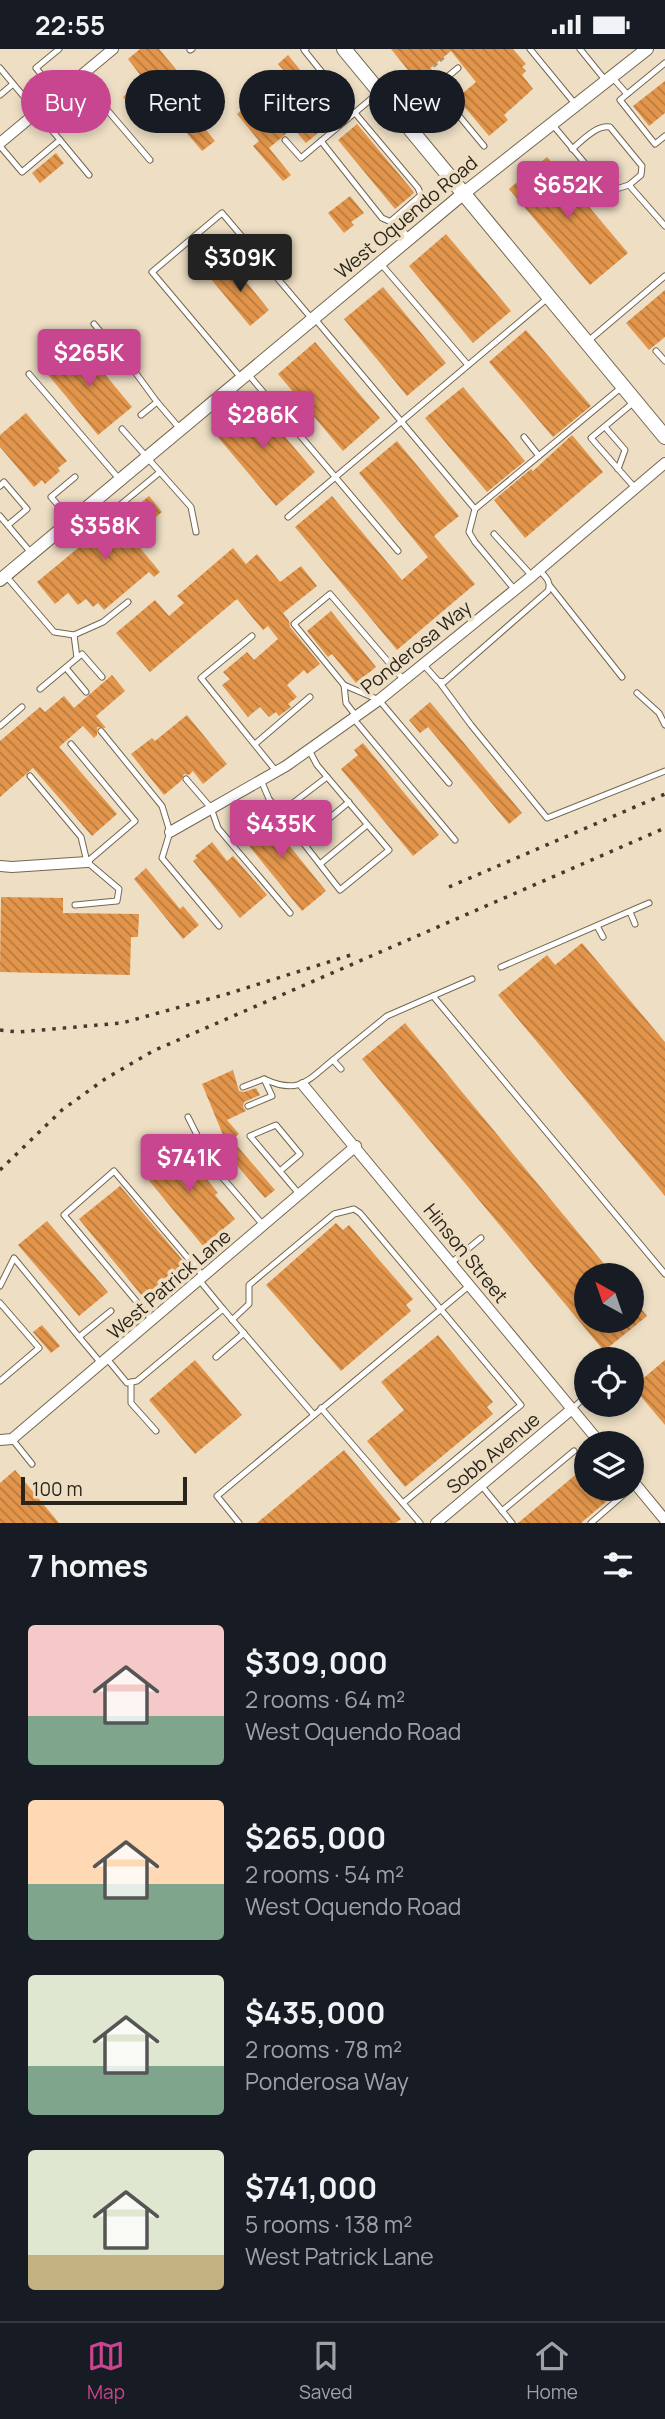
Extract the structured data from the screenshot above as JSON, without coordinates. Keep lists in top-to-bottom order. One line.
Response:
{"streets":{"street":["West Oquendo Road","Ponderosa Way","Hinson Street","West Patrick Lane","Sobb Avenue"]},"crossings":[["Hinson Street","West Patrick Lane"],["Hinson Street","Sobb Avenue"]],"scale_bar":"100 m","north":"top left","page":{"status":"22:55","chip":["Buy","Rent","Filters","New"],"price":["$652K","$309K","$265K","$286K","$358K","$435K","$741K"],"scale":"100 m","heading":"7 homes","list":[{"name":"$309,000","note":"2 rooms · 64 m² · West Oquendo Road"},{"name":"$265,000","note":"2 rooms · 54 m² · West Oquendo Road"},{"name":"$435,000","note":"2 rooms · 78 m² · Ponderosa Way"},{"name":"$741,000","note":"5 rooms · 138 m² · West Patrick Lane"}],"tabs":["Map","Saved","Home"]}}
